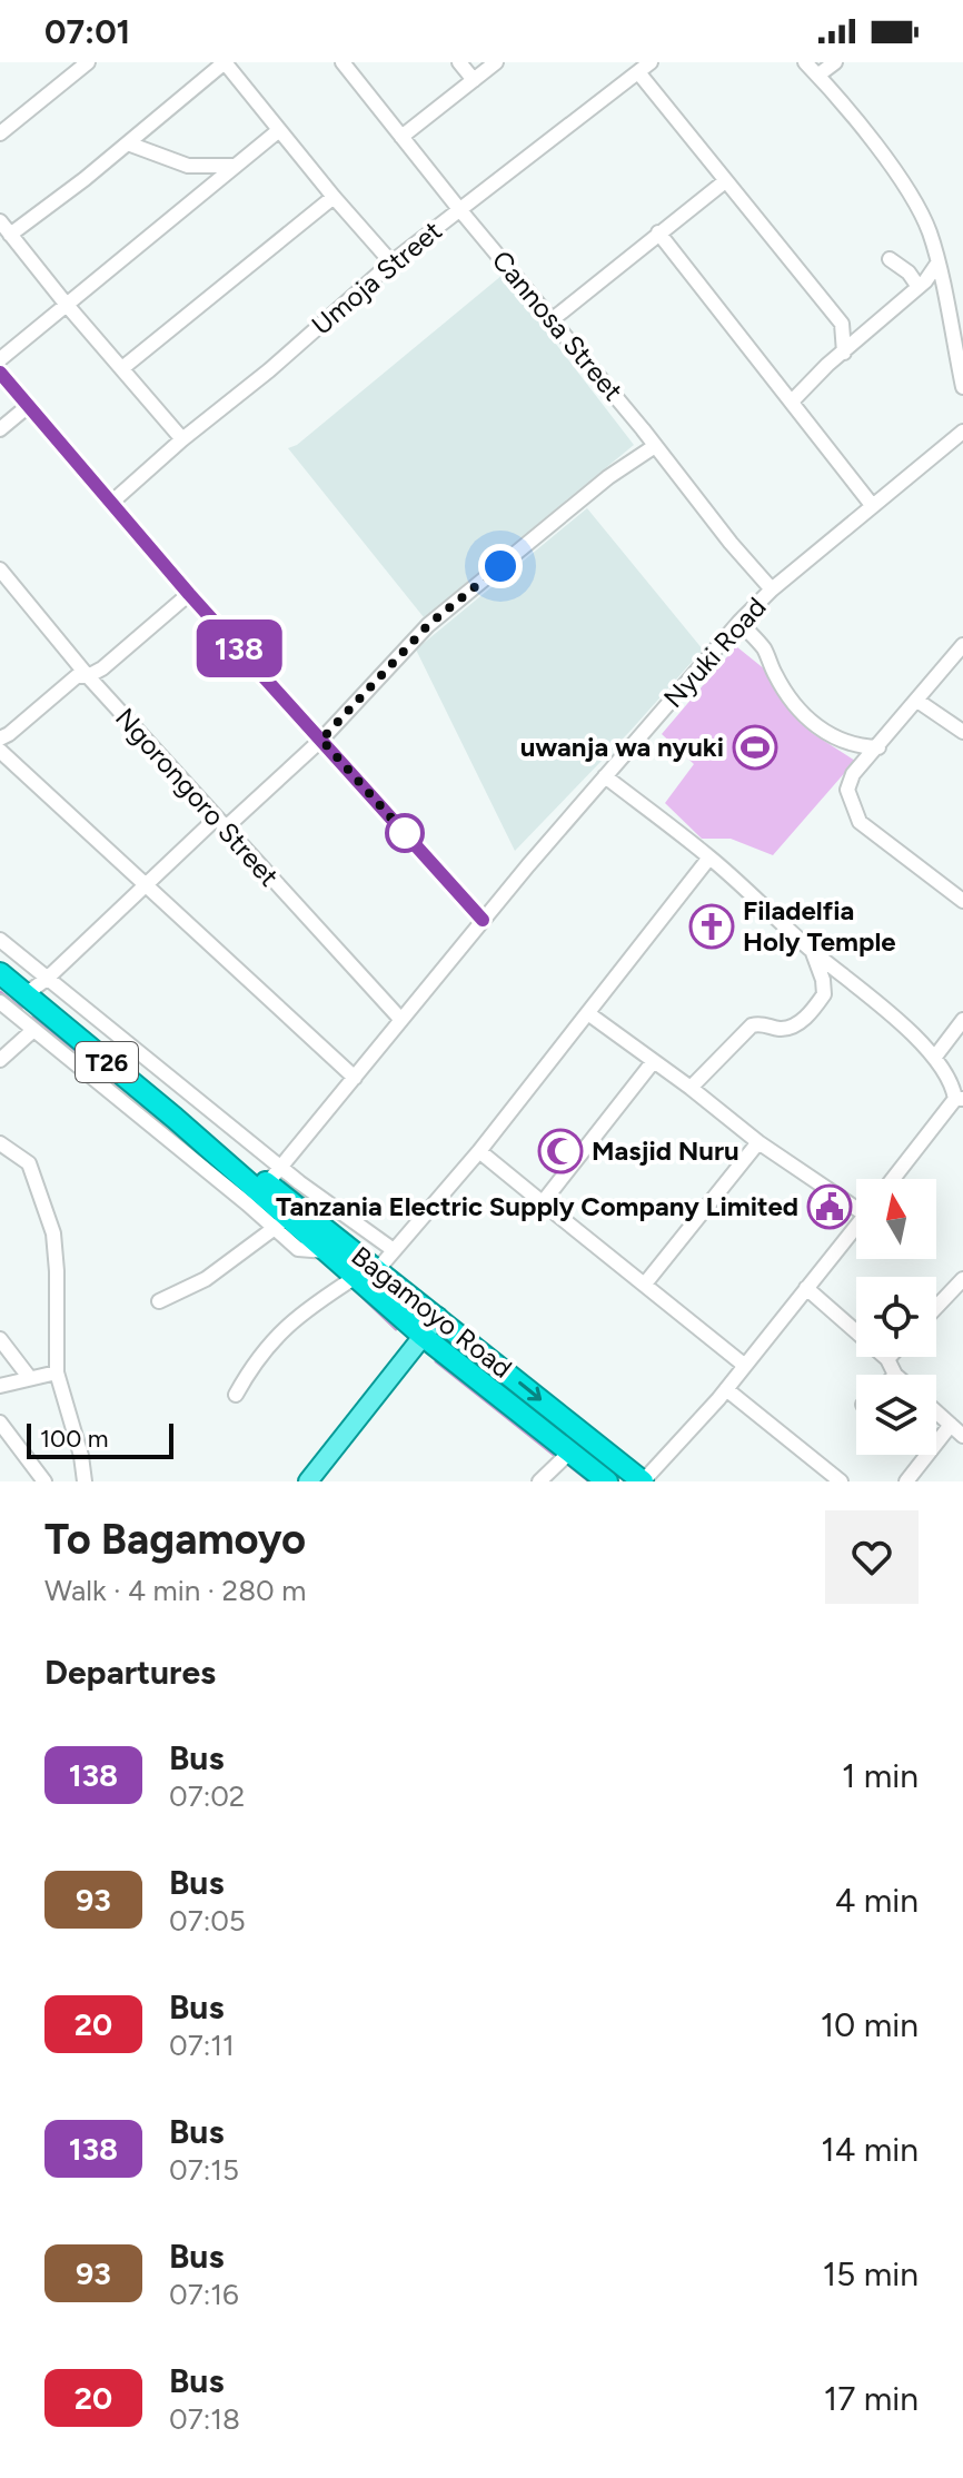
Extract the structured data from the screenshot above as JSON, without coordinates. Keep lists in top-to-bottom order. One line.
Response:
{"streets":{"highway":["T26","Bagamoyo Road"],"street":["Umoja Street","Cannosa Street","Nyuki Road","Ngorongoro Street"]},"crossings":[["Umoja Street","Cannosa Street"],["Cannosa Street","Nyuki Road"],["Nyuki Road","Ngorongoro Street"],["Nyuki Road","Bagamoyo Road"]],"places":{"sports":["uwanja wa nyuki"],"church":["Filadelfia Holy Temple"],"mosque":["Masjid Nuru"],"public building":["Tanzania Electric Supply Company Limited"]},"lines":["bus line 138"],"scale_bar":"100 m","north":"top","page":{"status":"07:01","on_map":"138","scale":"100 m","heading":[["To Bagamoyo","Walk · 4 min · 280 m"],"Departures"],"list":[{"mark":"138","name":"Bus","note":"07:02","value":"1 min"},{"mark":"93","name":"Bus","note":"07:05","value":"4 min"},{"mark":"20","name":"Bus","note":"07:11","value":"10 min"},{"mark":"138","name":"Bus","note":"07:15","value":"14 min"},{"mark":"93","name":"Bus","note":"07:16","value":"15 min"},{"mark":"20","name":"Bus","note":"07:18","value":"17 min"}]}}
